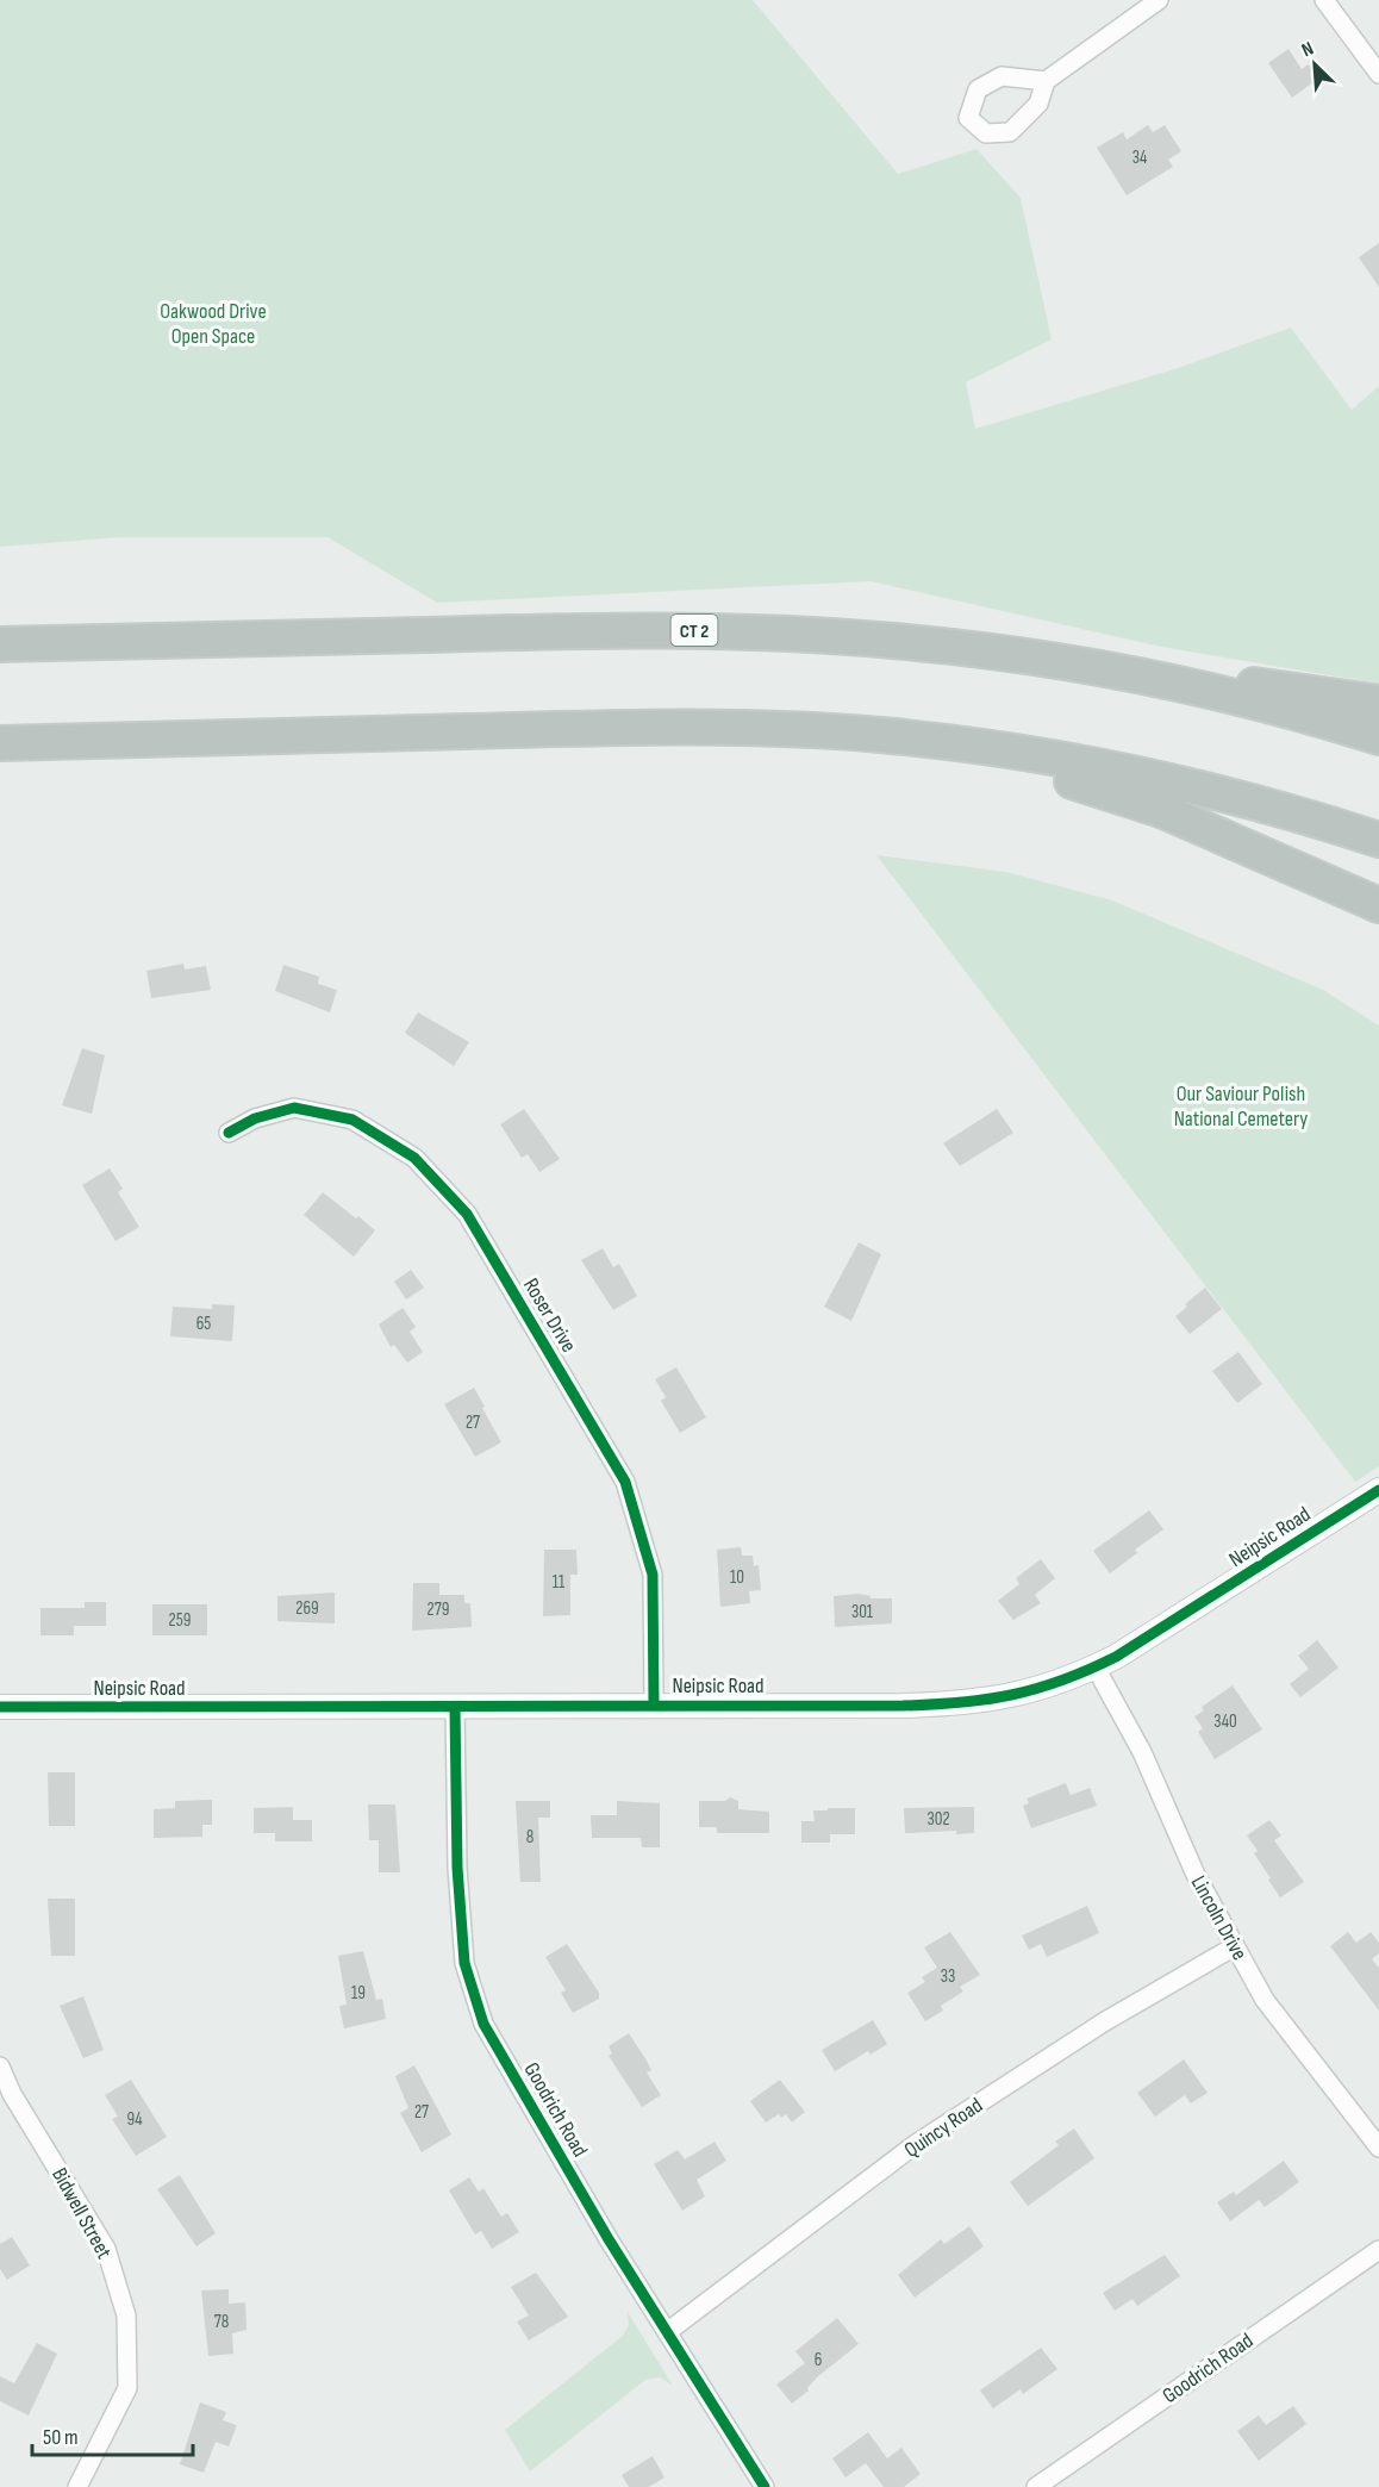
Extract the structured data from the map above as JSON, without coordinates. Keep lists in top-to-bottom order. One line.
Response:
{"streets":{"highway":["CT 2"],"street":["Roser Drive","Neipsic Road","Lincoln Drive","Goodrich Road","Quincy Road","Bidwell Street"]},"crossings":[["Roser Drive","Neipsic Road"],["Neipsic Road","Lincoln Drive"],["Neipsic Road","Goodrich Road"],["Lincoln Drive","Quincy Road"],["Goodrich Road","Quincy Road"]],"parks":["Oakwood Drive Open Space","Our Saviour Polish National Cemetery"],"house_numbers":["34","65","27","10","11","269","279","301","259","340","302","8","33","19","27","94","78","6"],"scale_bar":"50 m","north":"top left"}
